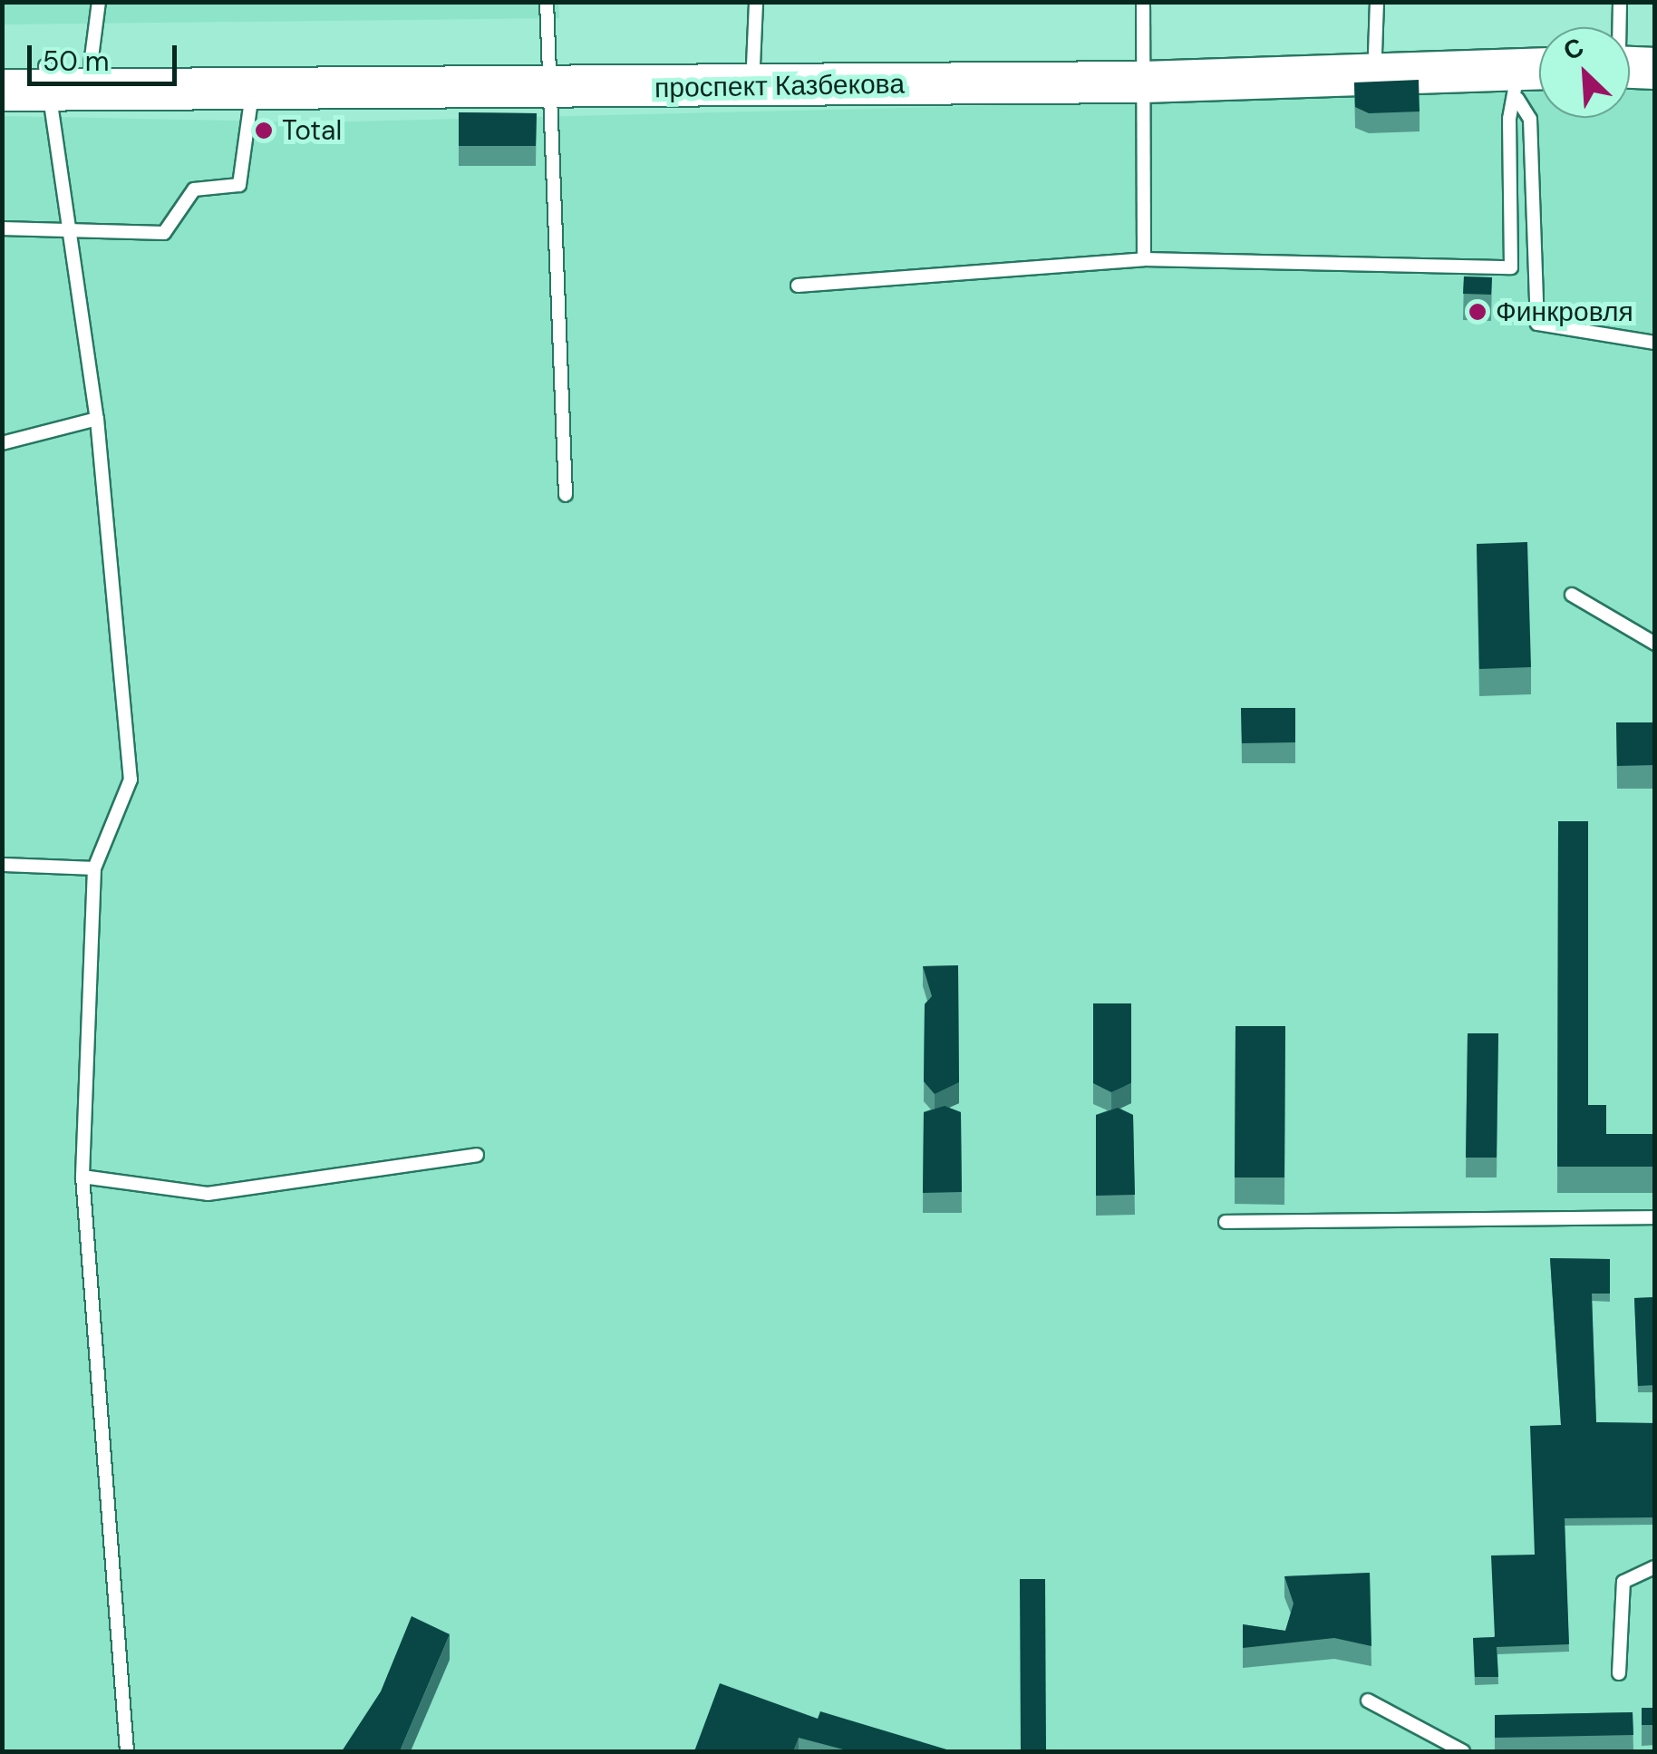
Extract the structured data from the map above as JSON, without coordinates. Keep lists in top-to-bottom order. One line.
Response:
{"streets":{"highway":["проспект Казбекова"]},"places":["Total","Финкровля"],"scale_bar":"50 m","north":"top left"}
